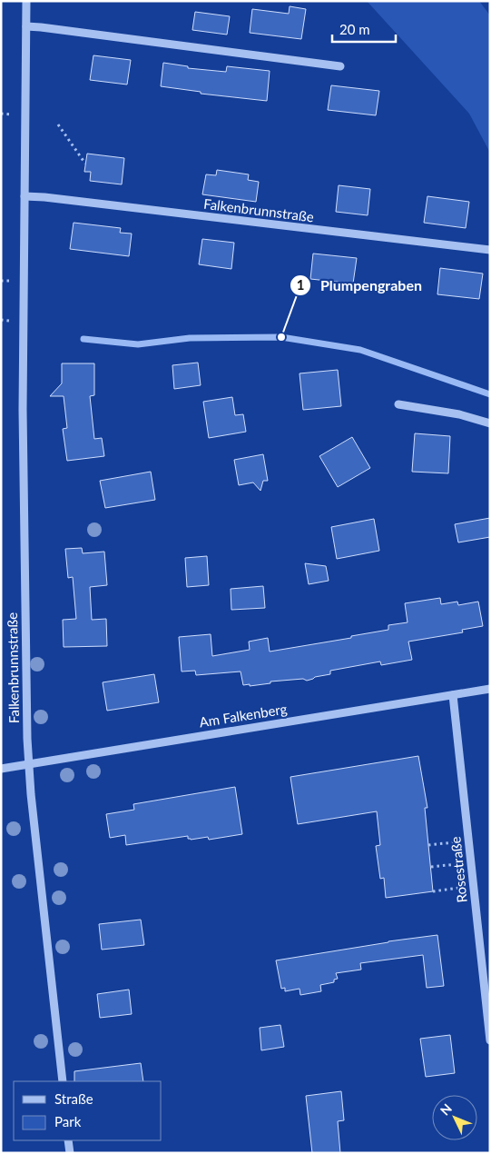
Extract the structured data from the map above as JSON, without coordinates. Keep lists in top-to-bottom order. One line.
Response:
{"streets":{"street":["Falkenbrunnstraße","Am Falkenberg","Rosestraße"]},"crossings":[["Falkenbrunnstraße","Am Falkenberg"],["Am Falkenberg","Rosestraße"]],"places":["Plumpengraben"],"legend":["Straße","Park"],"scale_bar":"20 m","north":"top left"}
